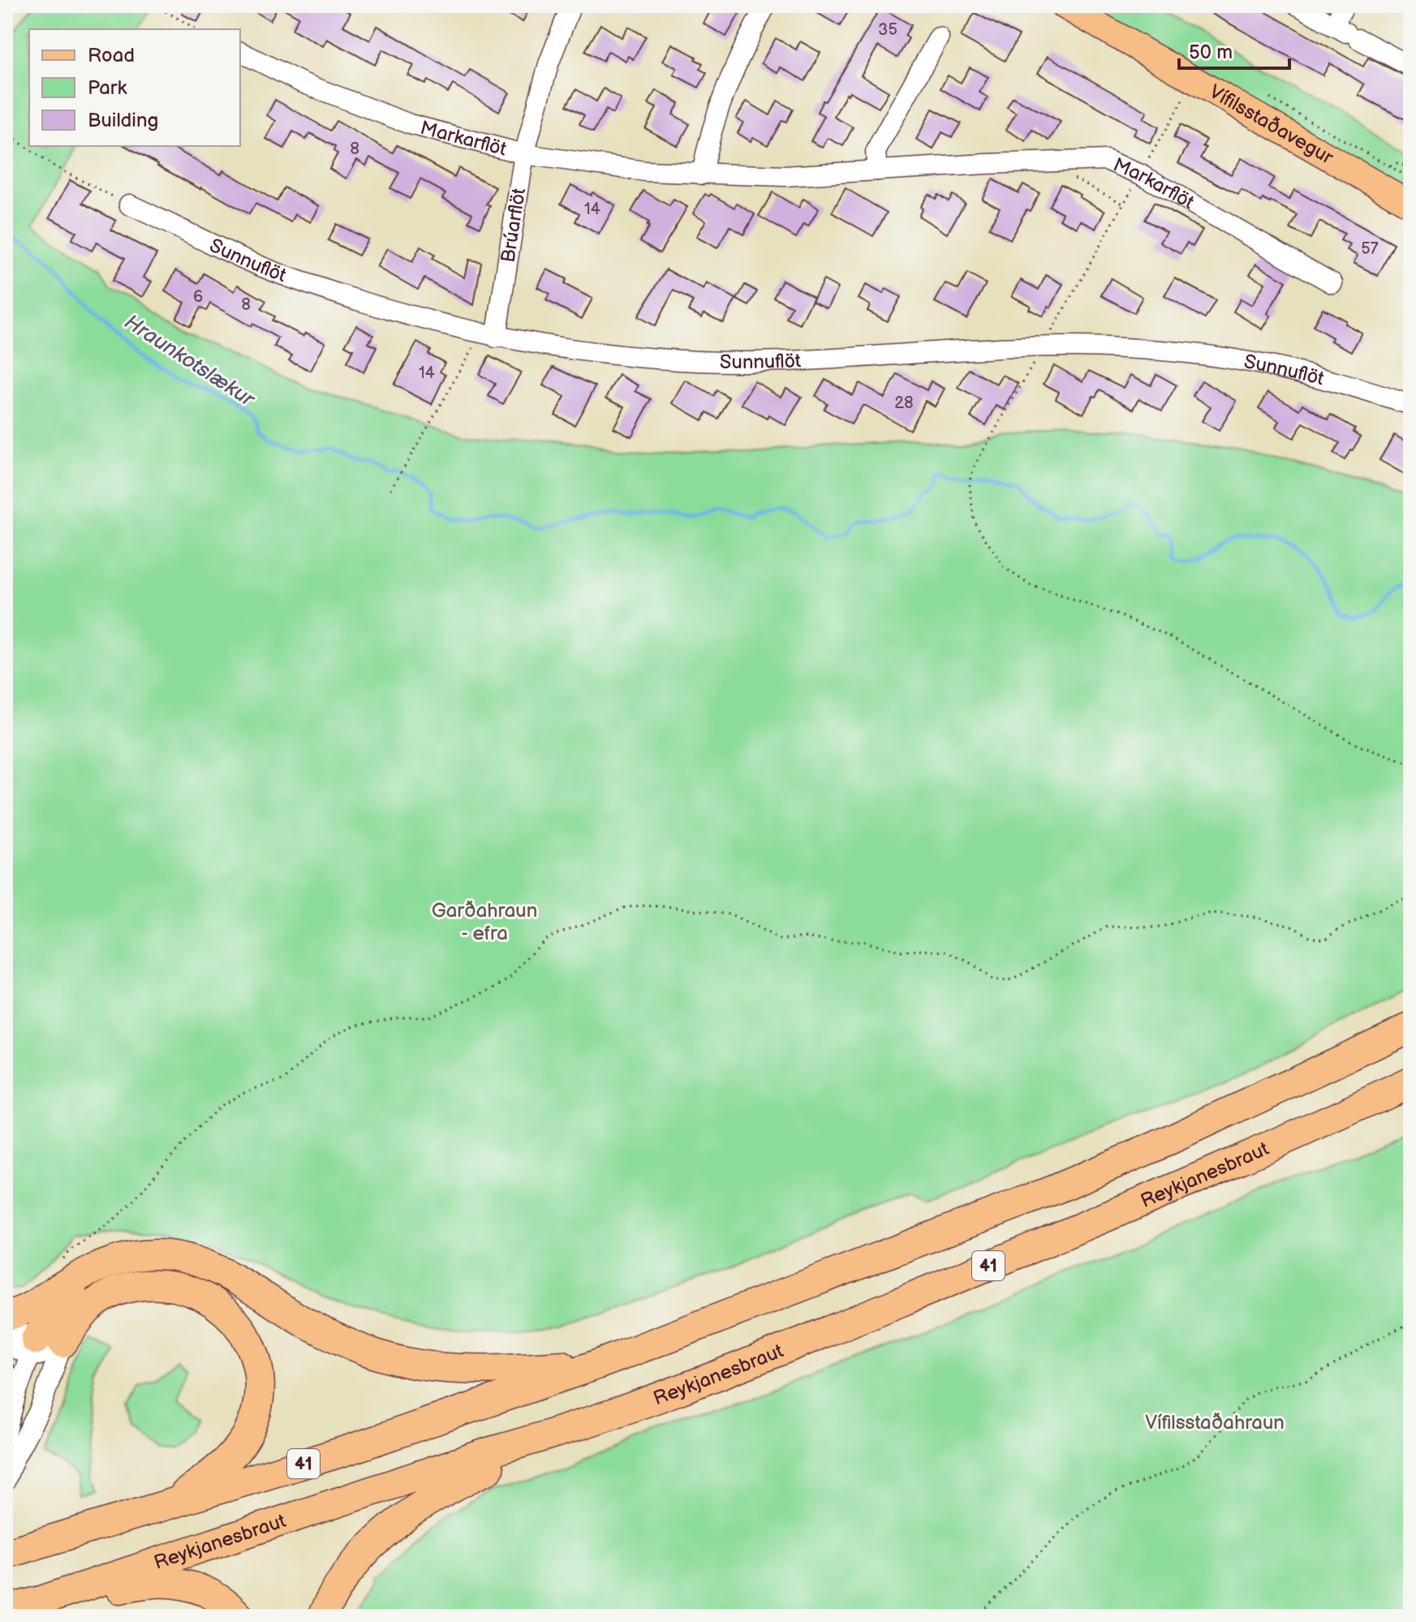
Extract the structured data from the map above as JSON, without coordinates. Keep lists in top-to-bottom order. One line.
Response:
{"streets":{"highway":["Reykjanesbraut","41"],"main road":["Vífilsstaðavegur"],"street":["Markarflöt","Brúarflöt","Sunnuflöt"]},"crossings":[["Markarflöt","Brúarflöt"],["Brúarflöt","Sunnuflöt"]],"water":["Hraunkotslækur"],"parks":["Garðahraun - efra","Vífilsstaðahraun"],"house_numbers":["35","8","14","57","6","8","14","28"],"legend":["Road","Park","Building"],"scale_bar":"50 m"}
